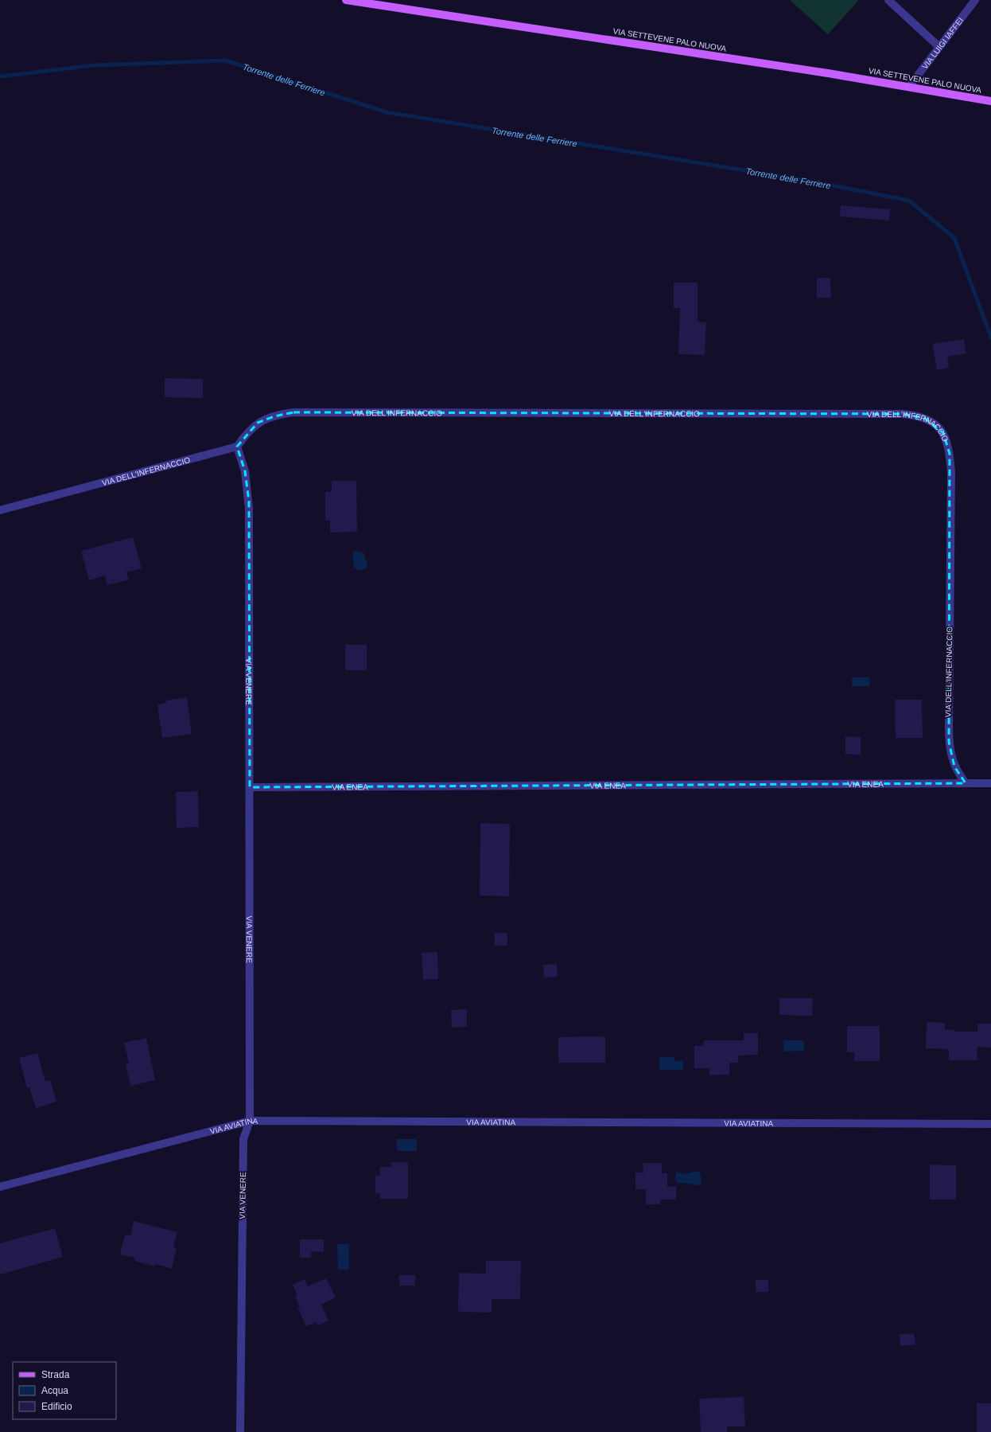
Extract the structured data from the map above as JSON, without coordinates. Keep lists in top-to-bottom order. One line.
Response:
{"streets":{"main road":["VIA SETTEVENE PALO NUOVA"],"street":["VIA LUIGI IAFFEI","VIA DELL'INFERNACCIO","VIA VENERE","VIA ENEA","VIA AVIATINA"]},"crossings":[["VIA SETTEVENE PALO NUOVA","VIA LUIGI IAFFEI"],["VIA DELL'INFERNACCIO","VIA VENERE"],["VIA DELL'INFERNACCIO","VIA ENEA"],["VIA VENERE","VIA ENEA"],["VIA VENERE","VIA AVIATINA"]],"water":["Torrente delle Ferriere"],"legend":["Strada","Acqua","Edificio"]}
